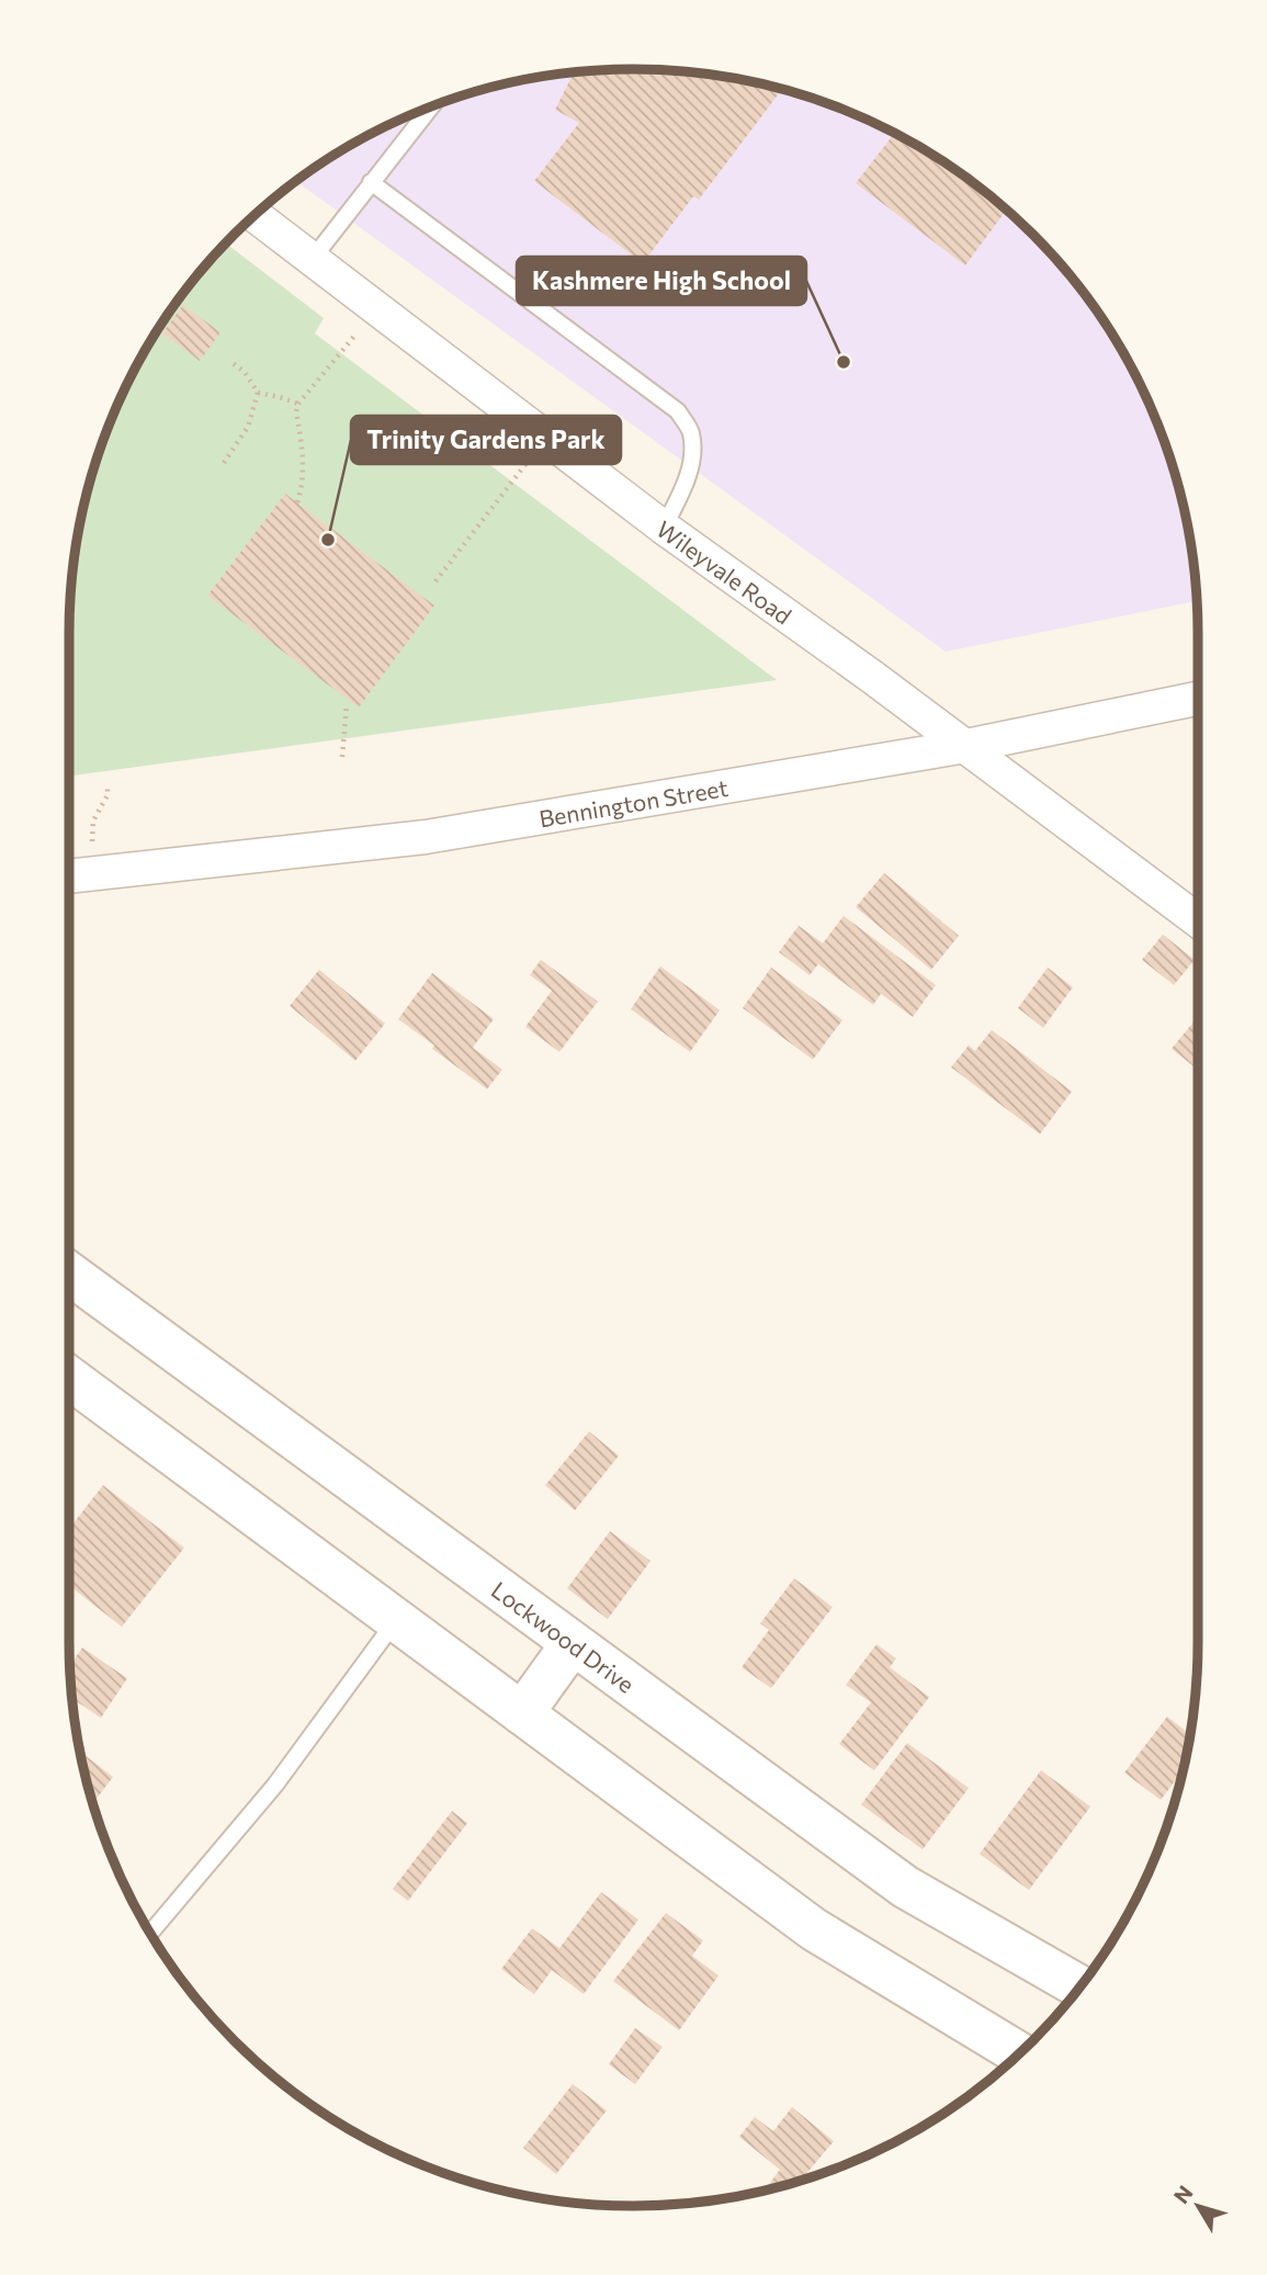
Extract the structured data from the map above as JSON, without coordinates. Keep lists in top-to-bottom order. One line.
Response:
{"streets":{"main road":["Lockwood Drive"],"street":["Wileyvale Road","Bennington Street"]},"crossings":[["Wileyvale Road","Bennington Street"]],"places":["Kashmere High School","Trinity Gardens Park"],"north":"top left"}
